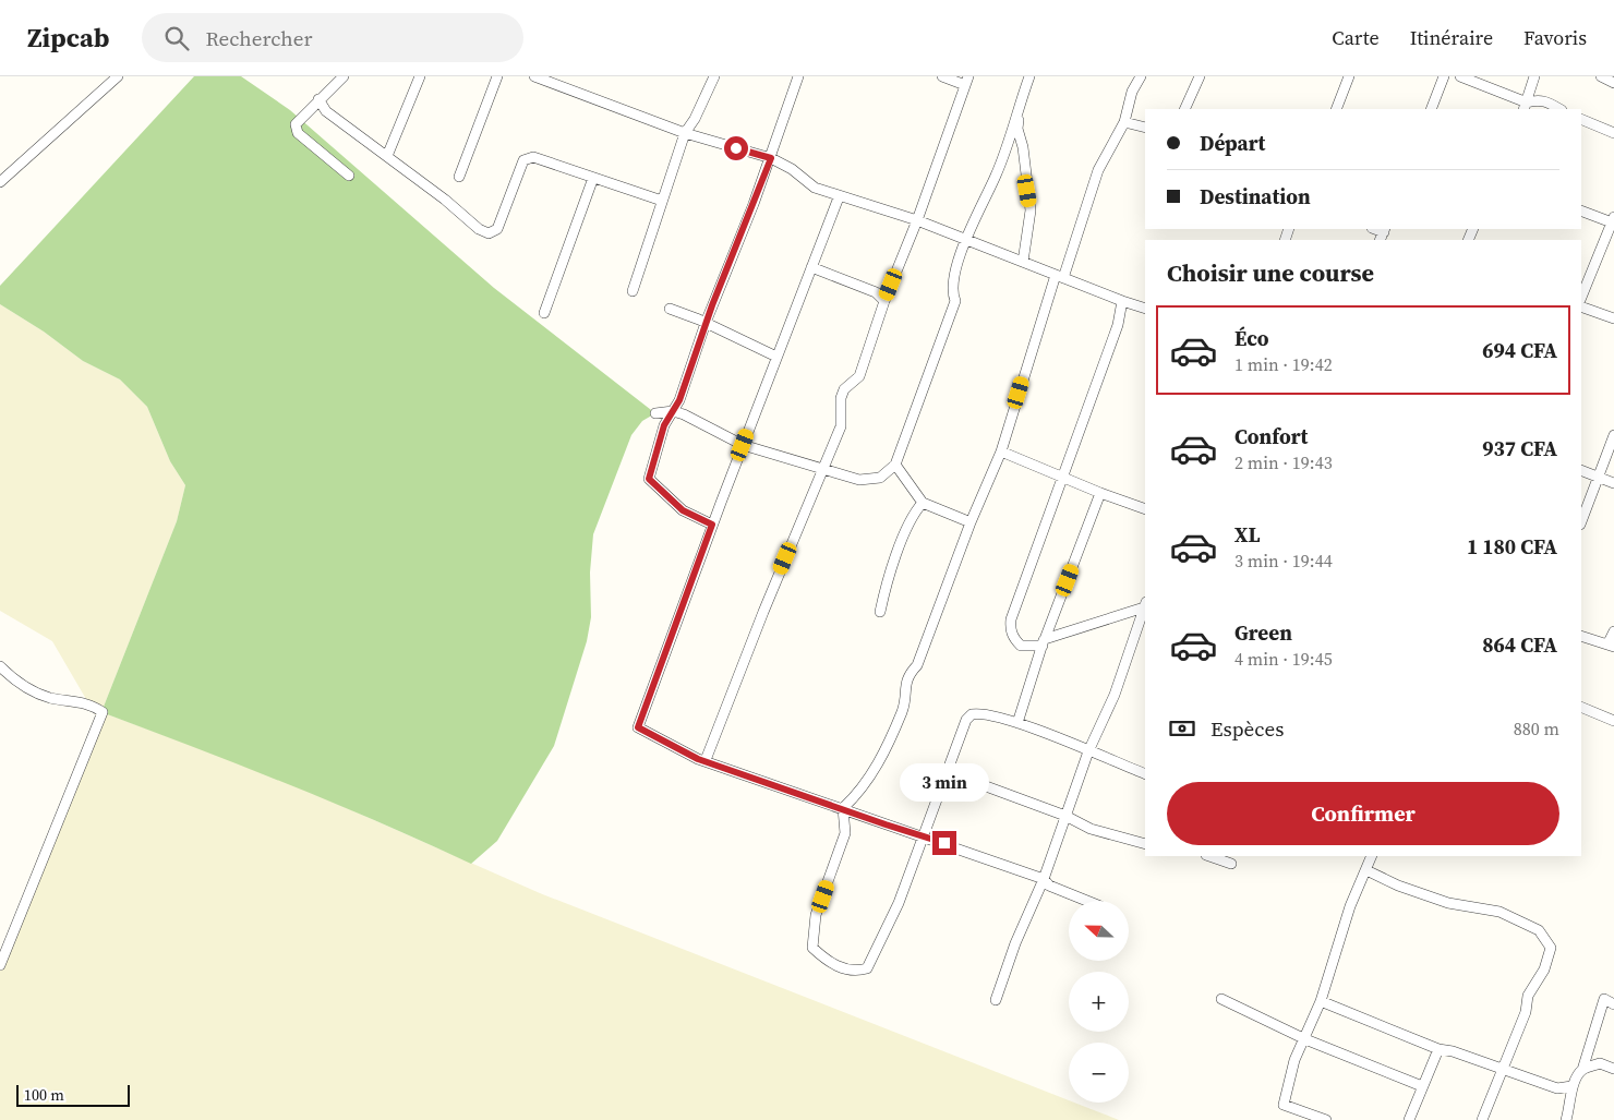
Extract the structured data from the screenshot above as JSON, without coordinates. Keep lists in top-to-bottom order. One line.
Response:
{"scale_bar":"100 m","north":"left","page":{"header":"Zipcab","search":"Rechercher","nav":["Carte","Itinéraire","Favoris"],"banner":["Départ","Destination"],"heading":"Choisir une course","list":[{"name":"Éco","note":"1 min · 19:42","value":"694 CFA"},{"name":"Confort","note":"2 min · 19:43","value":"937 CFA"},{"name":"XL","note":"3 min · 19:44","value":"1 180 CFA"},{"name":"Green","note":"4 min · 19:45","value":"864 CFA"}],"pay":["Espèces","880 m"],"bubble":"3 min","buttons":"Confirmer","map_buttons":["+","−"],"scale":"100 m"}}
